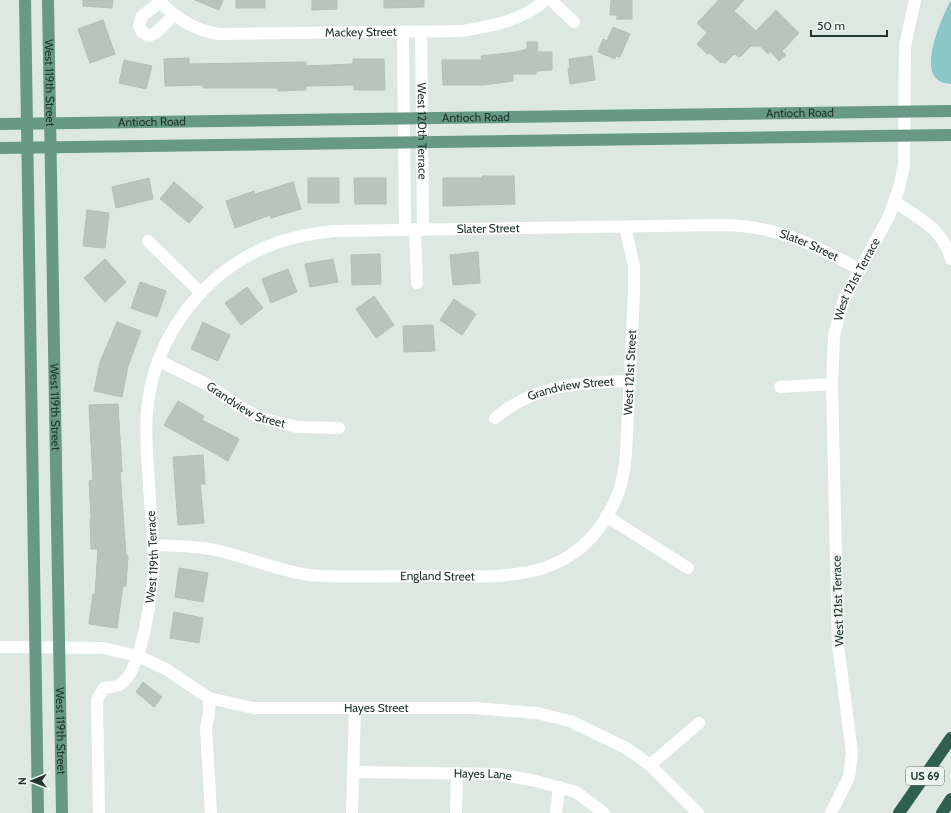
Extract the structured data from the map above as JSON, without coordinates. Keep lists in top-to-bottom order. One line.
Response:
{"streets":{"highway":["US 69"],"main road":["West 119th Street","Antioch Road"],"street":["Mackey Street","West 120th Terrace","Slater Street","West 121st Terrace","West 121st Street","Grandview Street","West 119th Terrace","England Street","Hayes Street","Hayes Lane"]},"crossings":[["Mackey Street","West 120th Terrace"],["West 119th Street","Antioch Road"],["West 119th Street","Hayes Street"],["Antioch Road","West 120th Terrace"],["Antioch Road","West 121st Terrace"],["West 120th Terrace","Slater Street"],["Slater Street","West 121st Terrace"],["Slater Street","West 121st Street"],["Slater Street","West 119th Terrace"],["West 121st Street","Grandview Street"],["West 121st Street","England Street"],["Grandview Street","West 119th Terrace"],["West 119th Terrace","England Street"],["West 119th Terrace","Hayes Street"]],"scale_bar":"50 m","north":"left"}
